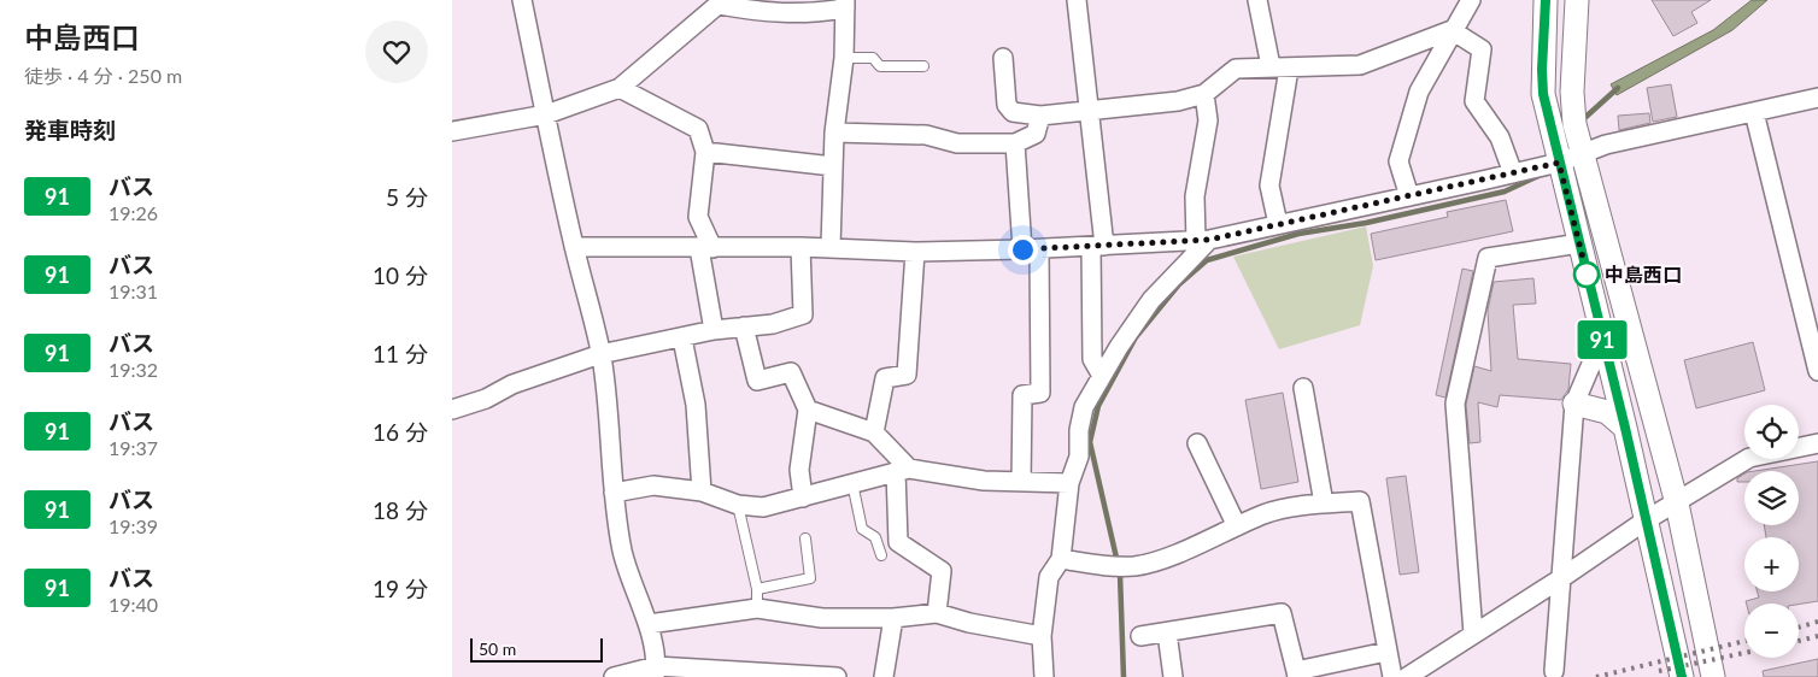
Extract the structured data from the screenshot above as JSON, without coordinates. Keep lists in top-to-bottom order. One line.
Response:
{"places":["中島西口"],"lines":["bus line 91"],"scale_bar":"50 m","page":{"heading":[["中島西口","徒歩 · 4 分 · 250 m"],"発車時刻"],"on_map":"91","list":[{"mark":"91","name":"バス","note":"19:26","value":"5 分"},{"mark":"91","name":"バス","note":"19:31","value":"10 分"},{"mark":"91","name":"バス","note":"19:32","value":"11 分"},{"mark":"91","name":"バス","note":"19:37","value":"16 分"},{"mark":"91","name":"バス","note":"19:39","value":"18 分"},{"mark":"91","name":"バス","note":"19:40","value":"19 分"}],"map_buttons":["+","−"],"scale":"50 m"}}
